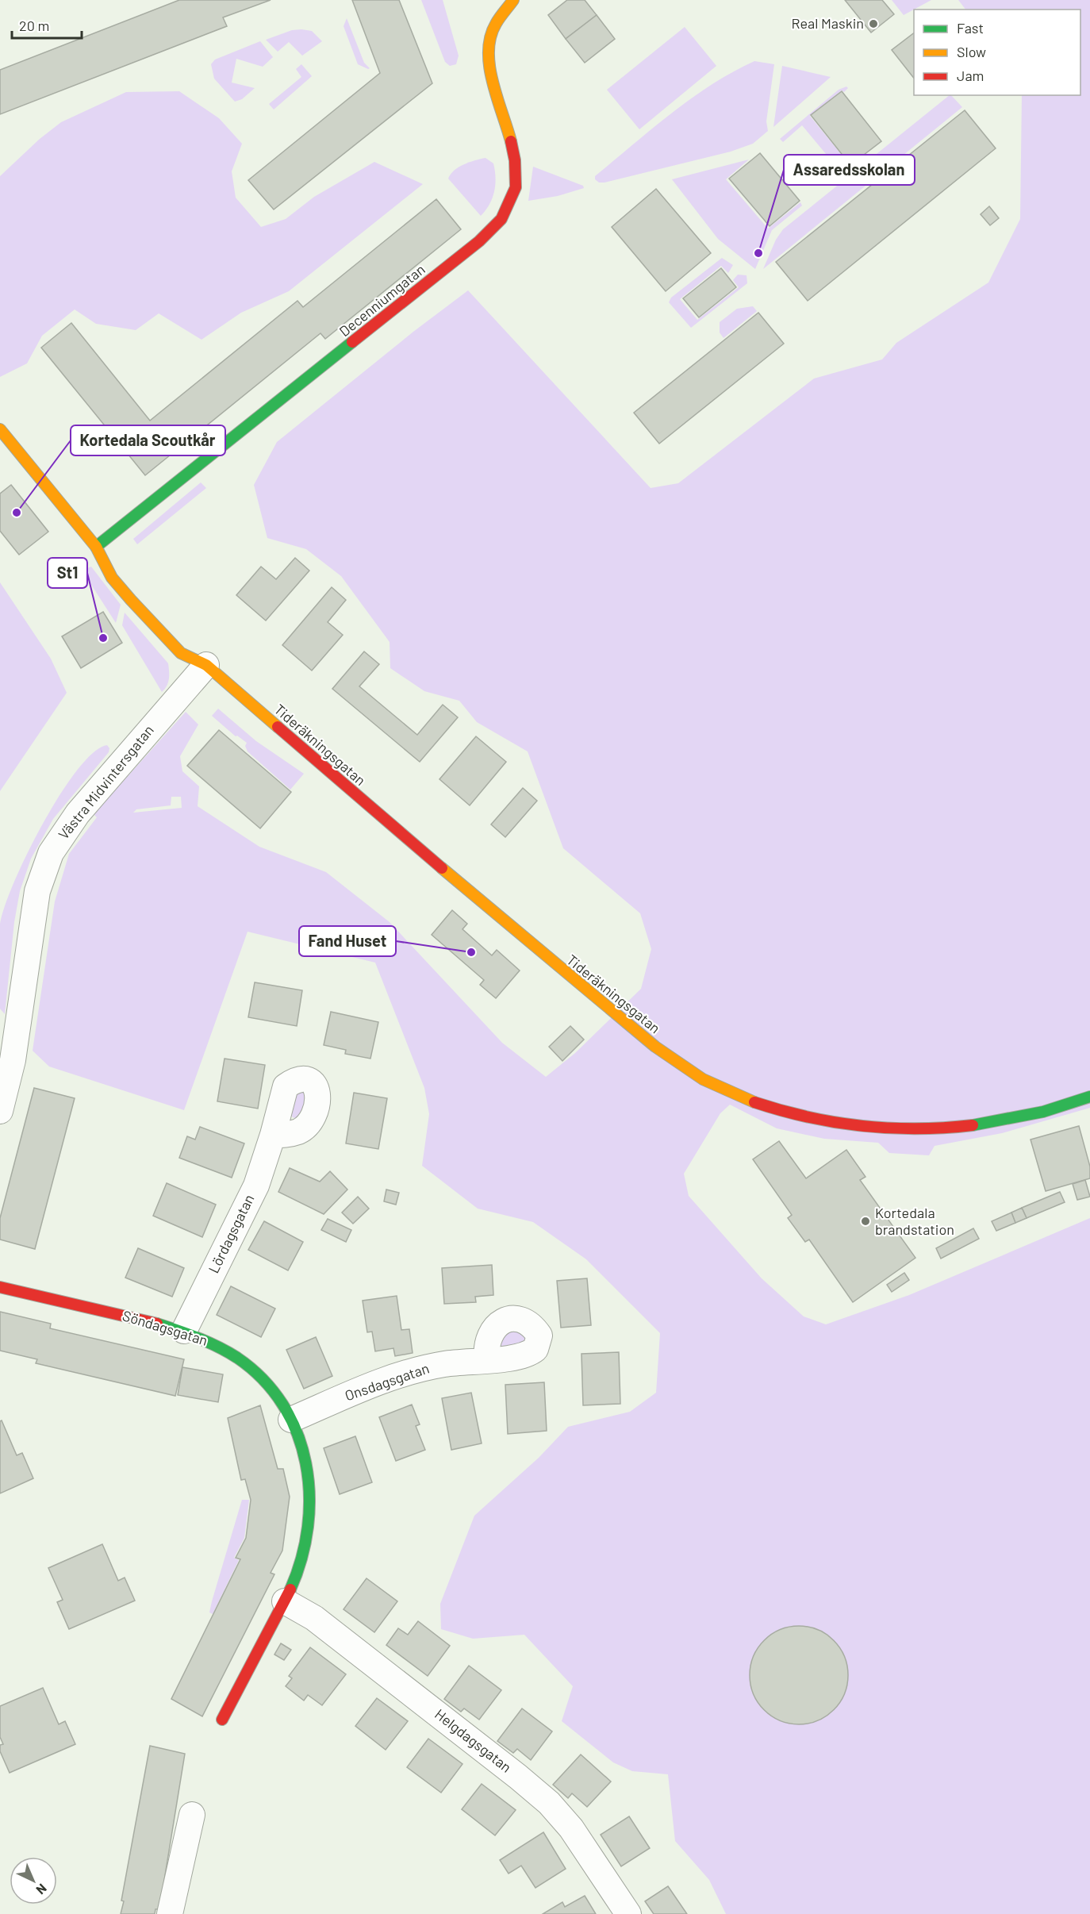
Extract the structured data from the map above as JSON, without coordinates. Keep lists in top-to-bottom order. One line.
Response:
{"streets":{"street":["Decenniumgatan","Tideräkningsgatan","Västra Midvintersgatan","Lördagsgatan","Söndagsgatan","Onsdagsgatan","Helgdagsgatan"]},"crossings":[["Decenniumgatan","Tideräkningsgatan"],["Tideräkningsgatan","Västra Midvintersgatan"],["Lördagsgatan","Söndagsgatan"],["Söndagsgatan","Onsdagsgatan"],["Söndagsgatan","Helgdagsgatan"]],"places":["Real Maskin","Assaredsskolan","Kortedala Scoutkår","St1","Fand Huset","Kortedala brandstation"],"legend":["Fast","Slow","Jam"],"scale_bar":"20 m","north":"bottom right"}
